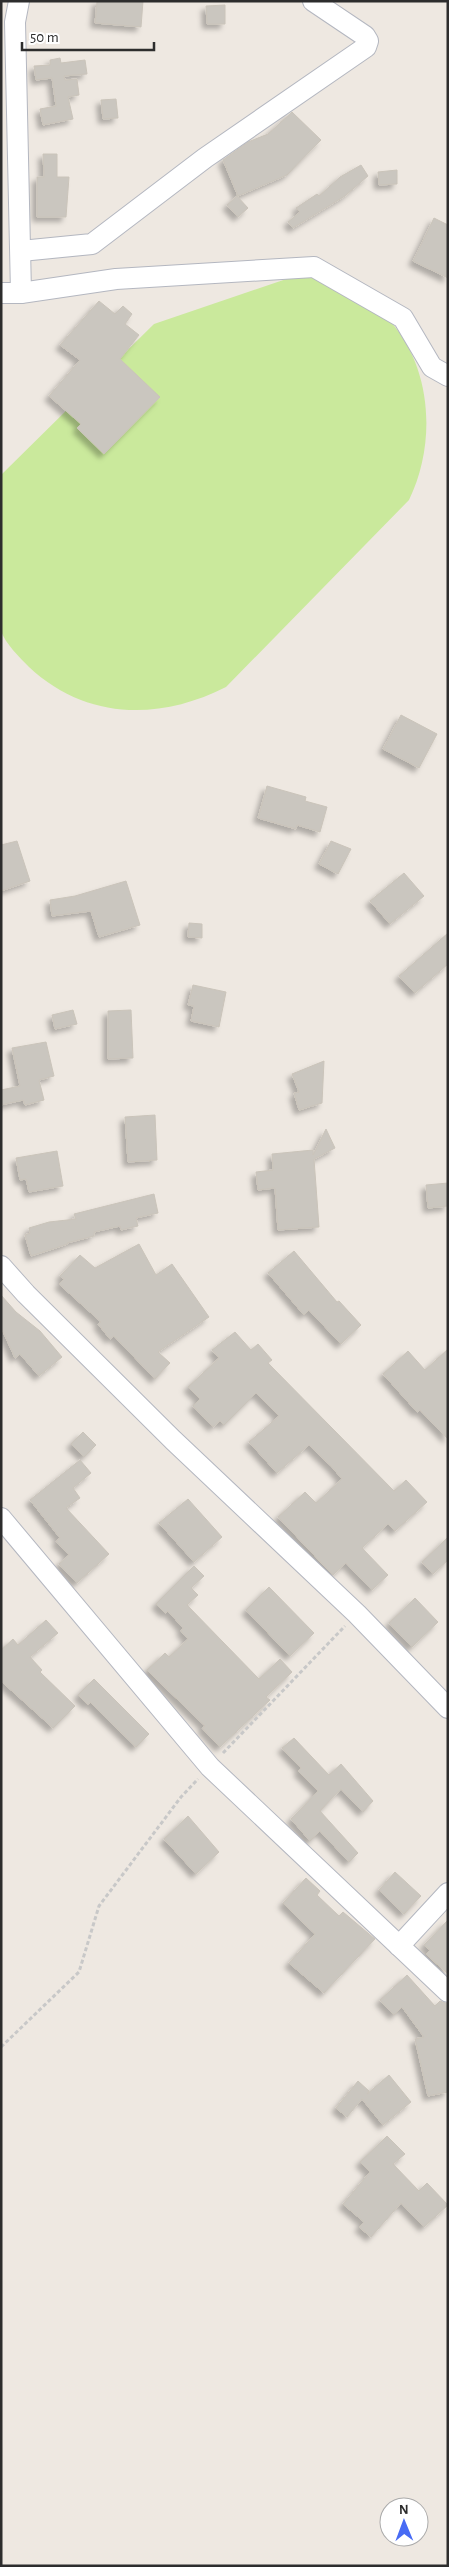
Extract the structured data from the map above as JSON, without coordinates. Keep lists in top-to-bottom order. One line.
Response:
{"scale_bar":"50 m","north":"top"}
